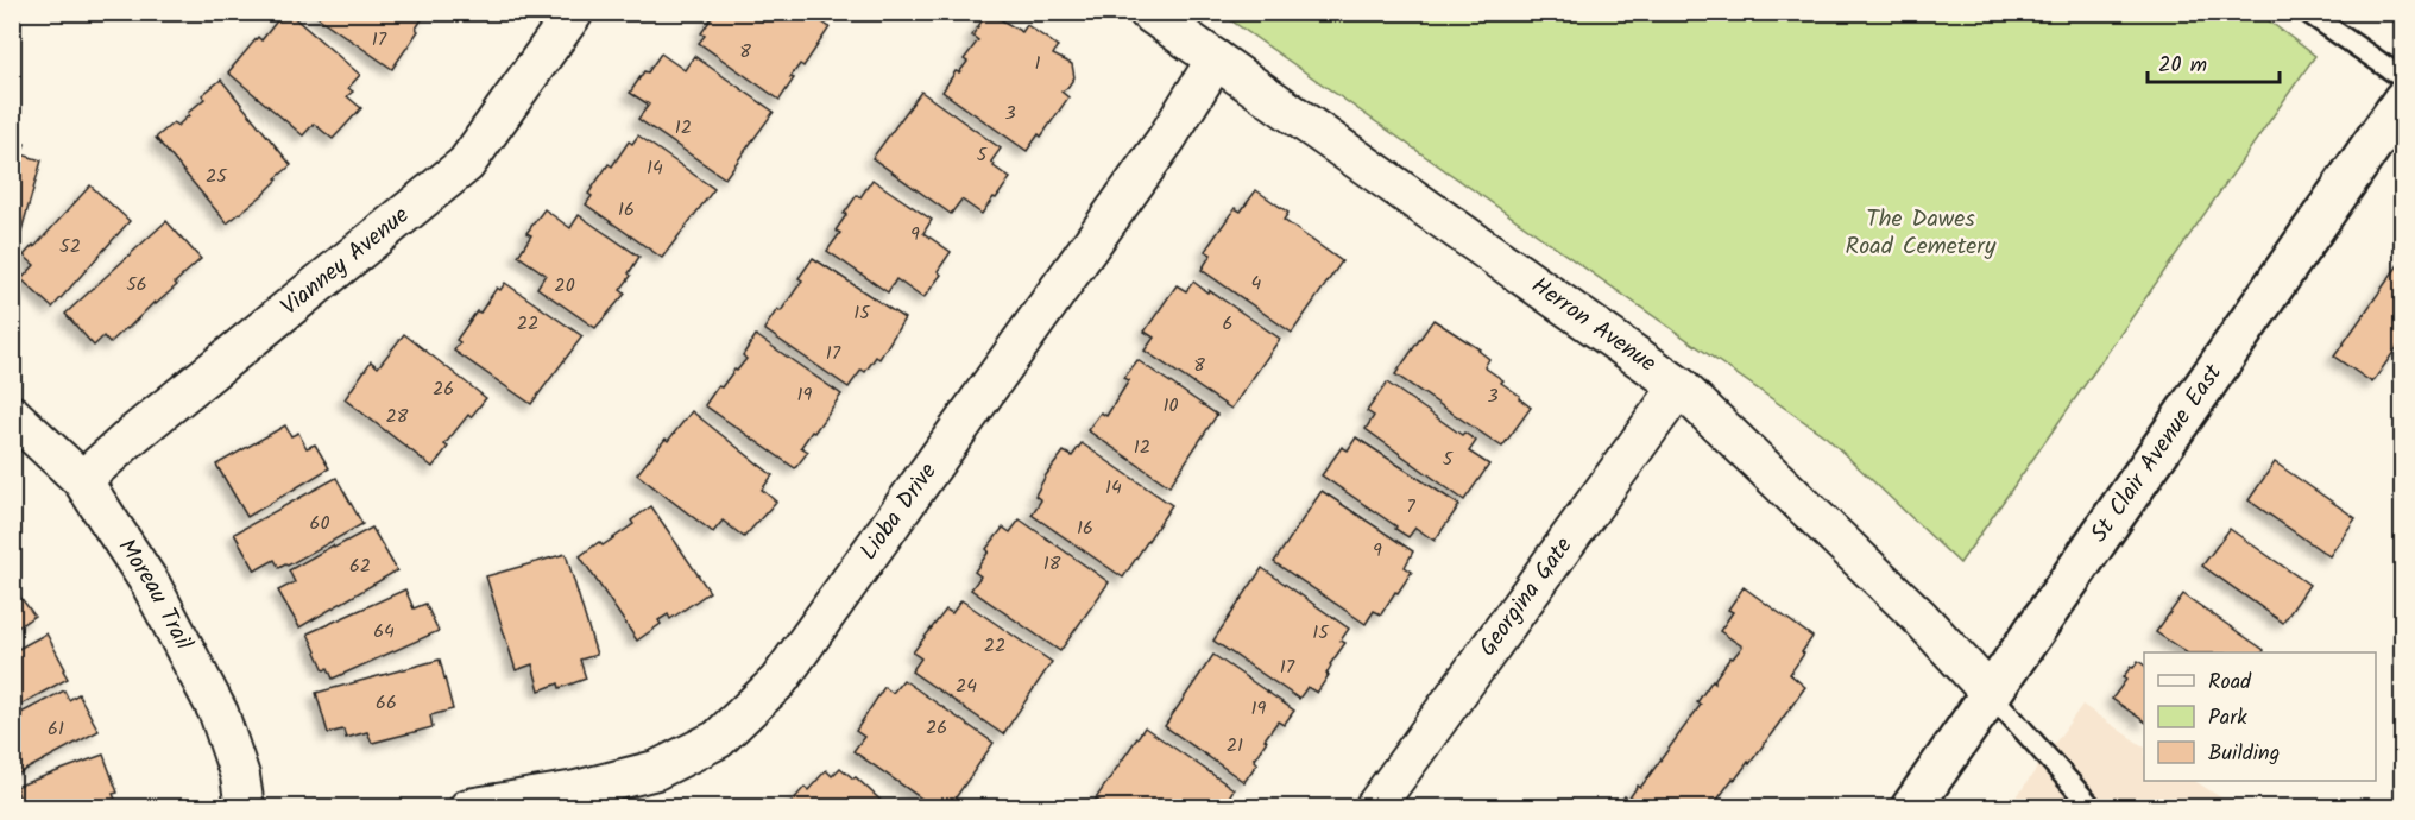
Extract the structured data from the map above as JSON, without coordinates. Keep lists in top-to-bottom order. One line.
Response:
{"streets":{"main road":["St Clair Avenue East"],"street":["Vianney Avenue","Herron Avenue","Lioba Drive","Moreau Trail","Georgina Gate"]},"crossings":[["Vianney Avenue","Moreau Trail"],["Herron Avenue","St Clair Avenue East"],["Herron Avenue","Lioba Drive"],["Herron Avenue","Georgina Gate"]],"parks":["The Dawes Road Cemetery"],"house_numbers":["17","8","1","3","12","5","14","25","16","9","52","4","56","20","15","22","6","17","8","26","19","3","10","28","12","5","14","7","60","16","9","18","62","64","15","22","17","24","66","19","26","61","21"],"legend":["Road","Park","Building"],"scale_bar":"20 m"}
